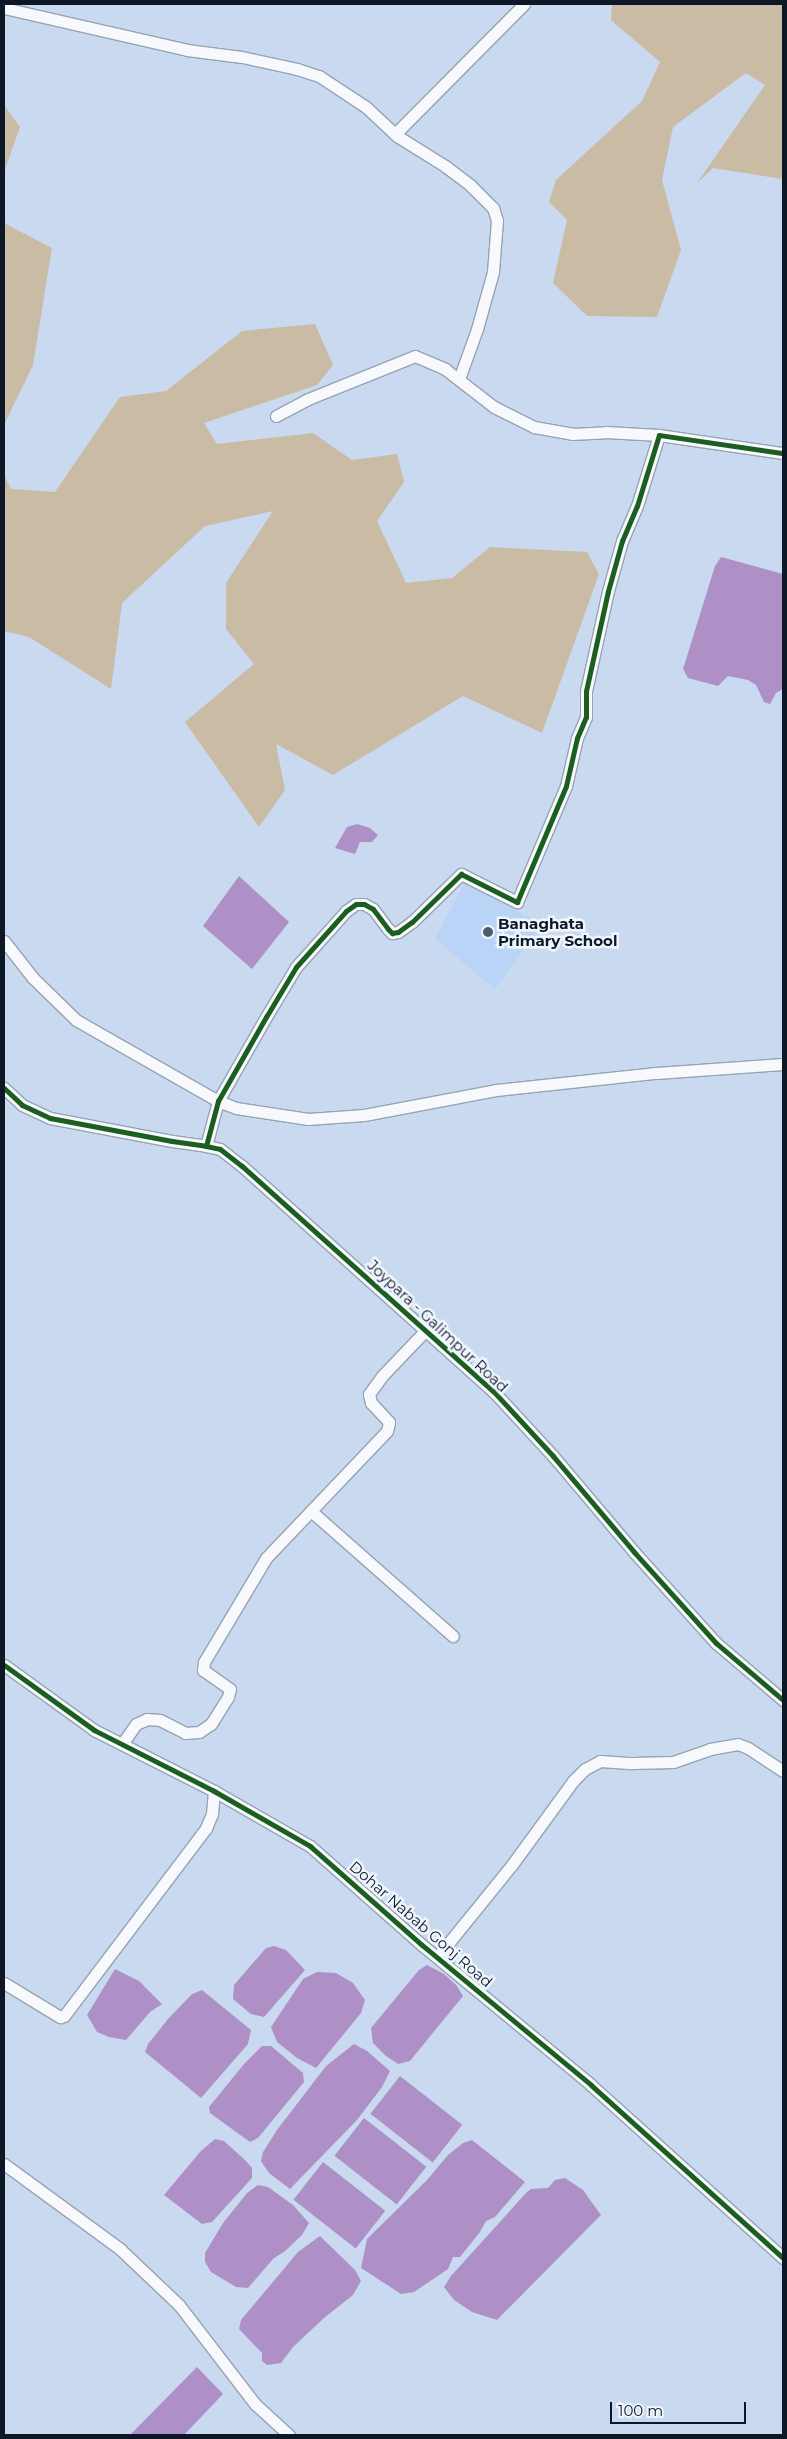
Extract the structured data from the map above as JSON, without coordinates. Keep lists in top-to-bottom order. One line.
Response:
{"streets":{"street":["Joypara - Galimpur Road","Dohar Nabab Gonj Road"]},"places":["Banaghata Primary School"],"scale_bar":"100 m"}
